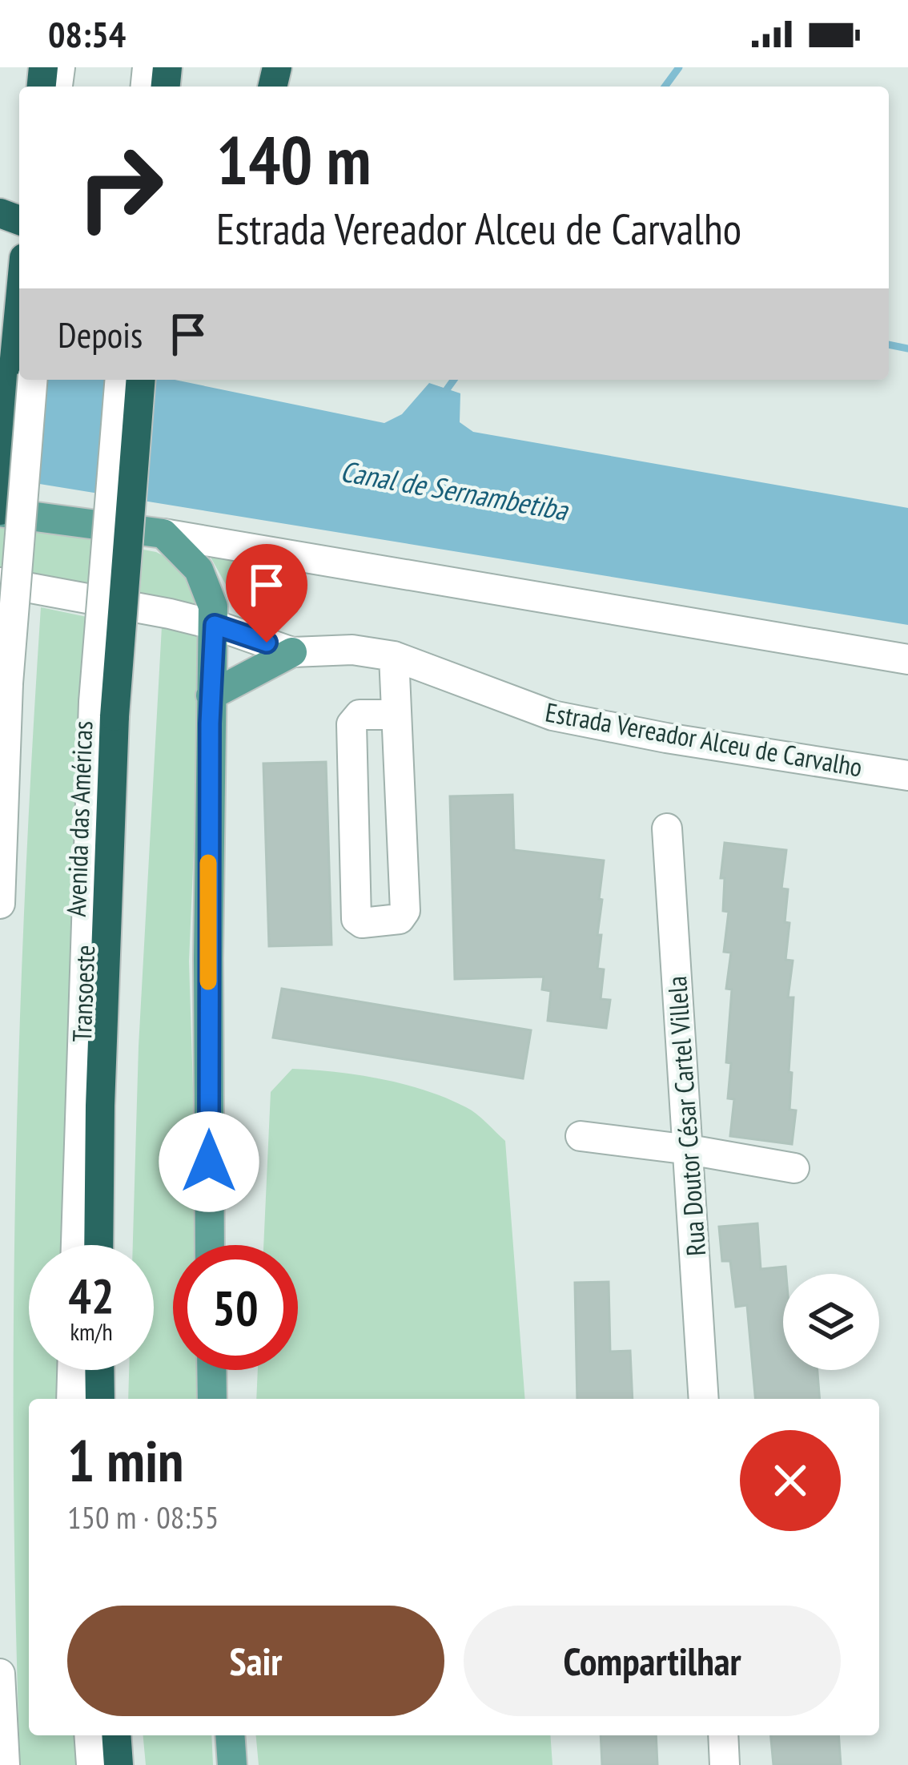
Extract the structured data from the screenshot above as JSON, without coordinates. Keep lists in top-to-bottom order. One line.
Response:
{"streets":{"highway":["Avenida das Américas"],"street":["Estrada Vereador Alceu de Carvalho","Transoeste","Rua Doutor César Cartel Villela"]},"crossings":[["Avenida das Américas","Transoeste"]],"water":["Canal de Sernambetiba"],"page":{"status":"08:54","turn":["140 m","Estrada Vereador Alceu de Carvalho"],"then":"Depois","speed":"42 km/h","limit":"50","heading":["1 min","150 m · 08:55"],"buttons":["Sair","Compartilhar"]}}
